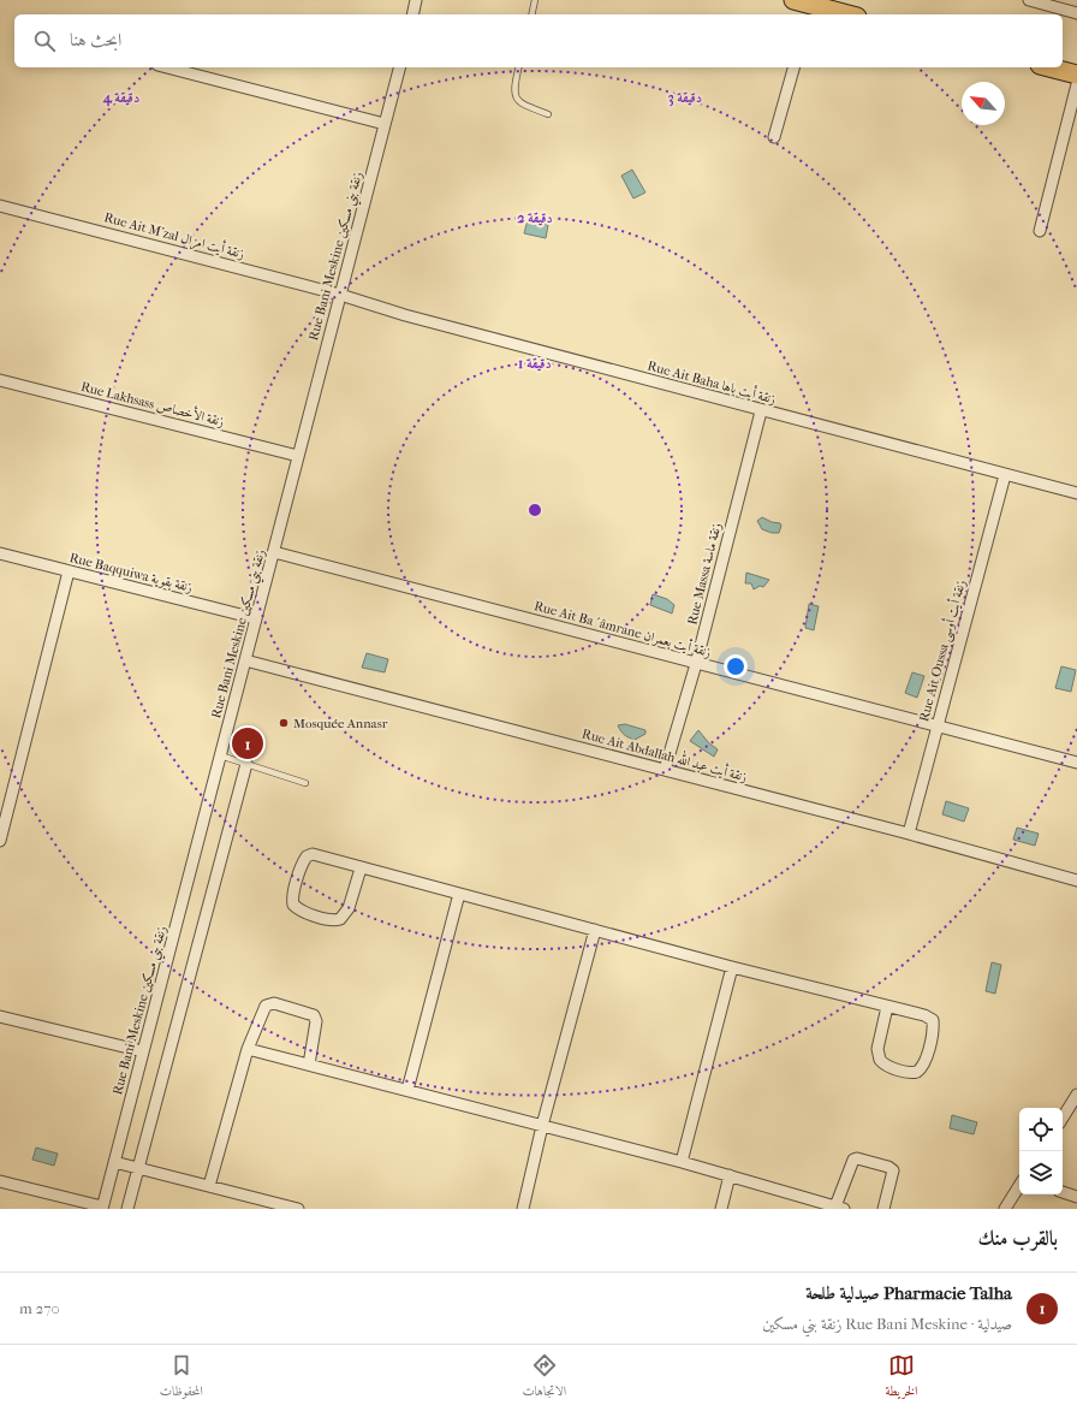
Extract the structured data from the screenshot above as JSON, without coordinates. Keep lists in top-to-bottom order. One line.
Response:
{"streets":{"street":["Rue Ait M'zal زنقة أيت امزال","Rue Bani Meskine زنقة بني مسكين","Rue Ait Baha زنقة أيت باها","Rue Lakhsass زنقة الأخصاص","Rue Baqquiwa زنقة بقوية","Rue Massa زنقة ماسة","Rue Ait Ba´âmrane زنقة أيت بعمران","Rue Ait Oussa زنقة أيت أوسى","Rue Ait Abdallah زنقة أيت عبد الله"]},"crossings":[["Rue Ait M'zal زنقة أيت امزال","Rue Bani Meskine زنقة بني مسكين"],["Rue Ait M'zal زنقة أيت امزال","Rue Ait Baha زنقة أيت باها"],["Rue Bani Meskine زنقة بني مسكين","Rue Ait Baha زنقة أيت باها"],["Rue Bani Meskine زنقة بني مسكين","Rue Lakhsass زنقة الأخصاص"],["Rue Bani Meskine زنقة بني مسكين","Rue Baqquiwa زنقة بقوية"],["Rue Bani Meskine زنقة بني مسكين","Rue Ait Ba´âmrane زنقة أيت بعمران"],["Rue Bani Meskine زنقة بني مسكين","Rue Ait Abdallah زنقة أيت عبد الله"],["Rue Ait Baha زنقة أيت باها","Rue Massa زنقة ماسة"],["Rue Ait Baha زنقة أيت باها","Rue Ait Oussa زنقة أيت أوسى"],["Rue Massa زنقة ماسة","Rue Ait Ba´âmrane زنقة أيت بعمران"],["Rue Massa زنقة ماسة","Rue Ait Abdallah زنقة أيت عبد الله"],["Rue Ait Ba´âmrane زنقة أيت بعمران","Rue Ait Oussa زنقة أيت أوسى"],["Rue Ait Oussa زنقة أيت أوسى","Rue Ait Abdallah زنقة أيت عبد الله"]],"places":["Mosquée Annasr"],"north":"top left","page":{"search":"ابحث هنا","pins":"1","heading":"بالقرب منك","list":[{"mark":"1","name":"Pharmacie Talha صيدلية طلحة","note":"صيدلية · Rue Bani Meskine زنقة بني مسكين","value":"270 m"}],"nav":["الخريطة","الاتجاهات","المحفوظات"]},"rings":["4 دقيقة","3 دقيقة","2 دقيقة","1 دقيقة"]}
